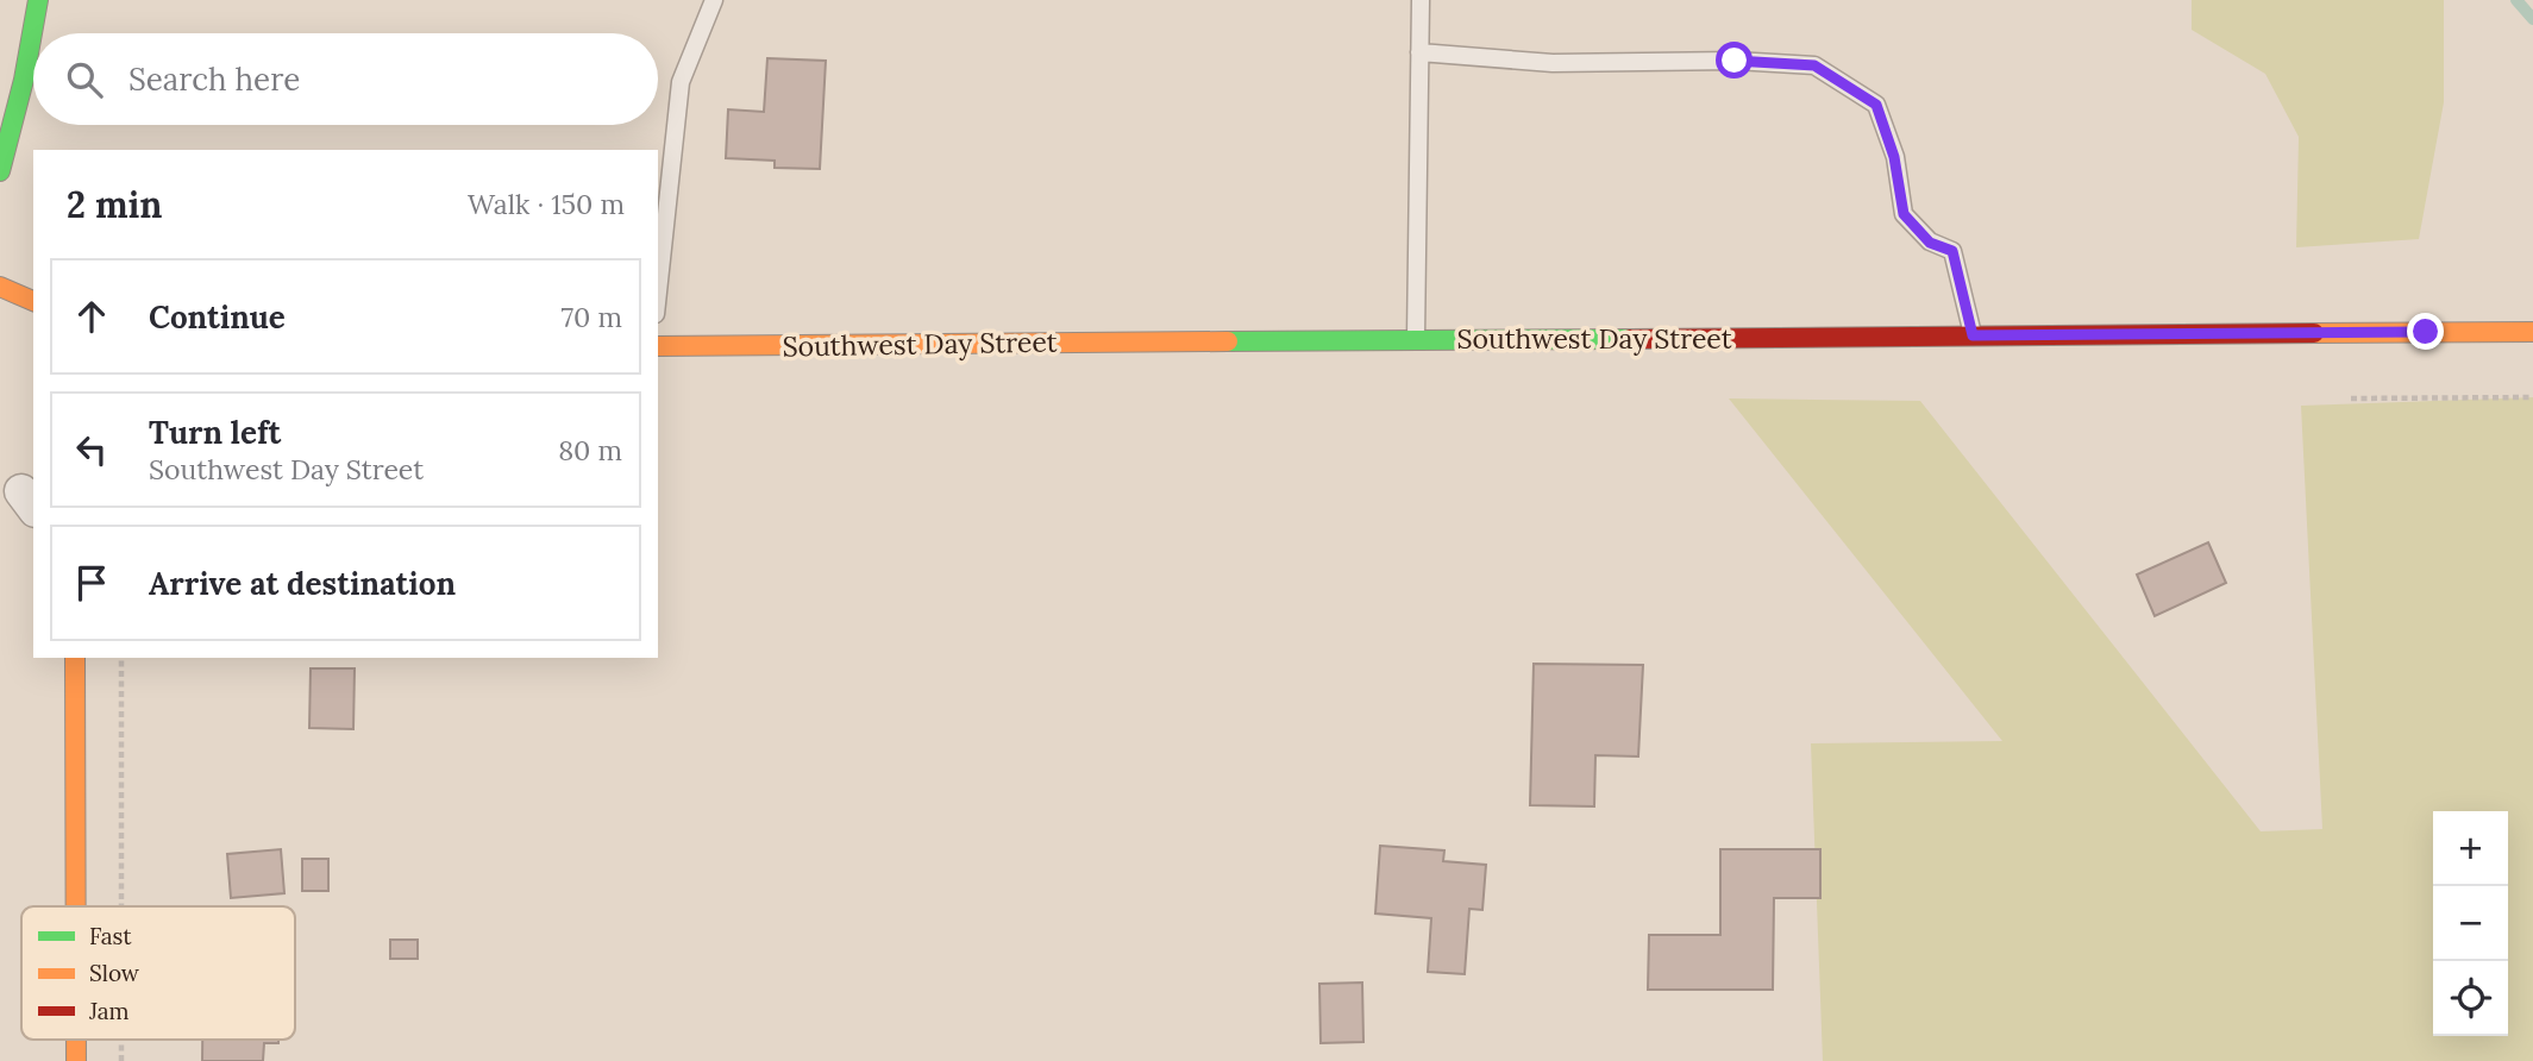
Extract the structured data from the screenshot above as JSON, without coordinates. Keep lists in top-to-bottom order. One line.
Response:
{"streets":{"main road":["Southwest Day Street"]},"legend":["Fast","Slow","Jam"],"page":{"search":"Search here","heading":["2 min","Walk · 150 m"],"list":[["Continue","70 m"],["Turn left","Southwest Day Street","80 m"],"Arrive at destination"],"map_buttons":["+","−"]}}
